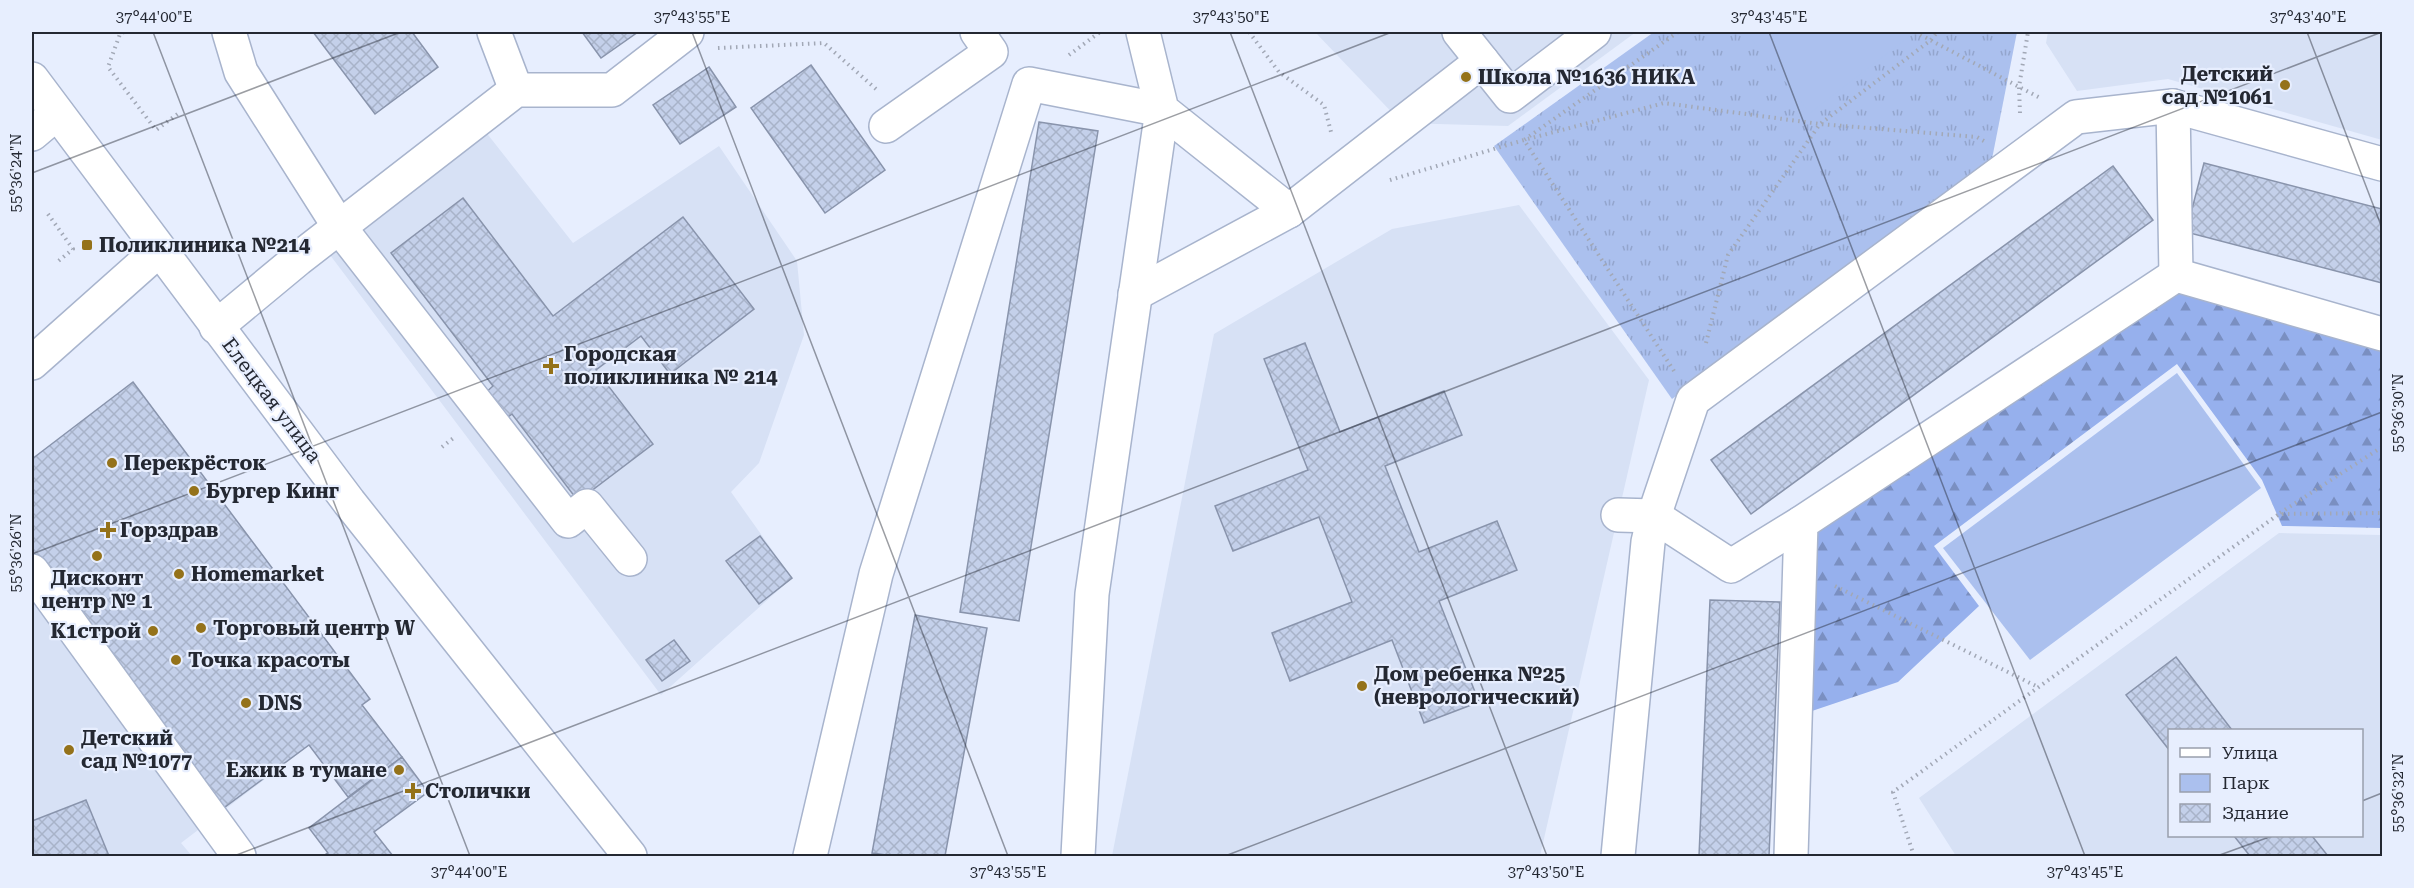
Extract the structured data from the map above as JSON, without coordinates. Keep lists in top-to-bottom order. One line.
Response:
{"streets":{"street":["Елецкая улица"]},"places":{"other":["Школа №1636 НИКА","Детский сад №1061","Перекрёсток","Бургер Кинг","Дисконт центр № 1","Homemarket","Торговый центр W","K1строй","Точка красоты","Дом ребенка №25 (неврологический)","DNS","Детский сад №1077","Ежик в тумане"],"transit":["Поликлиника №214"],"health":["Городская поликлиника № 214","Горздрав","Столички"]},"legend":["Улица","Парк","Здание"],"coordinates":["37°44'00\"E","37°43'55\"E","37°43'50\"E","37°43'45\"E","37°43'40\"E","55°36'24\"N","55°36'30\"N","55°36'26\"N","55°36'32\"N"]}
